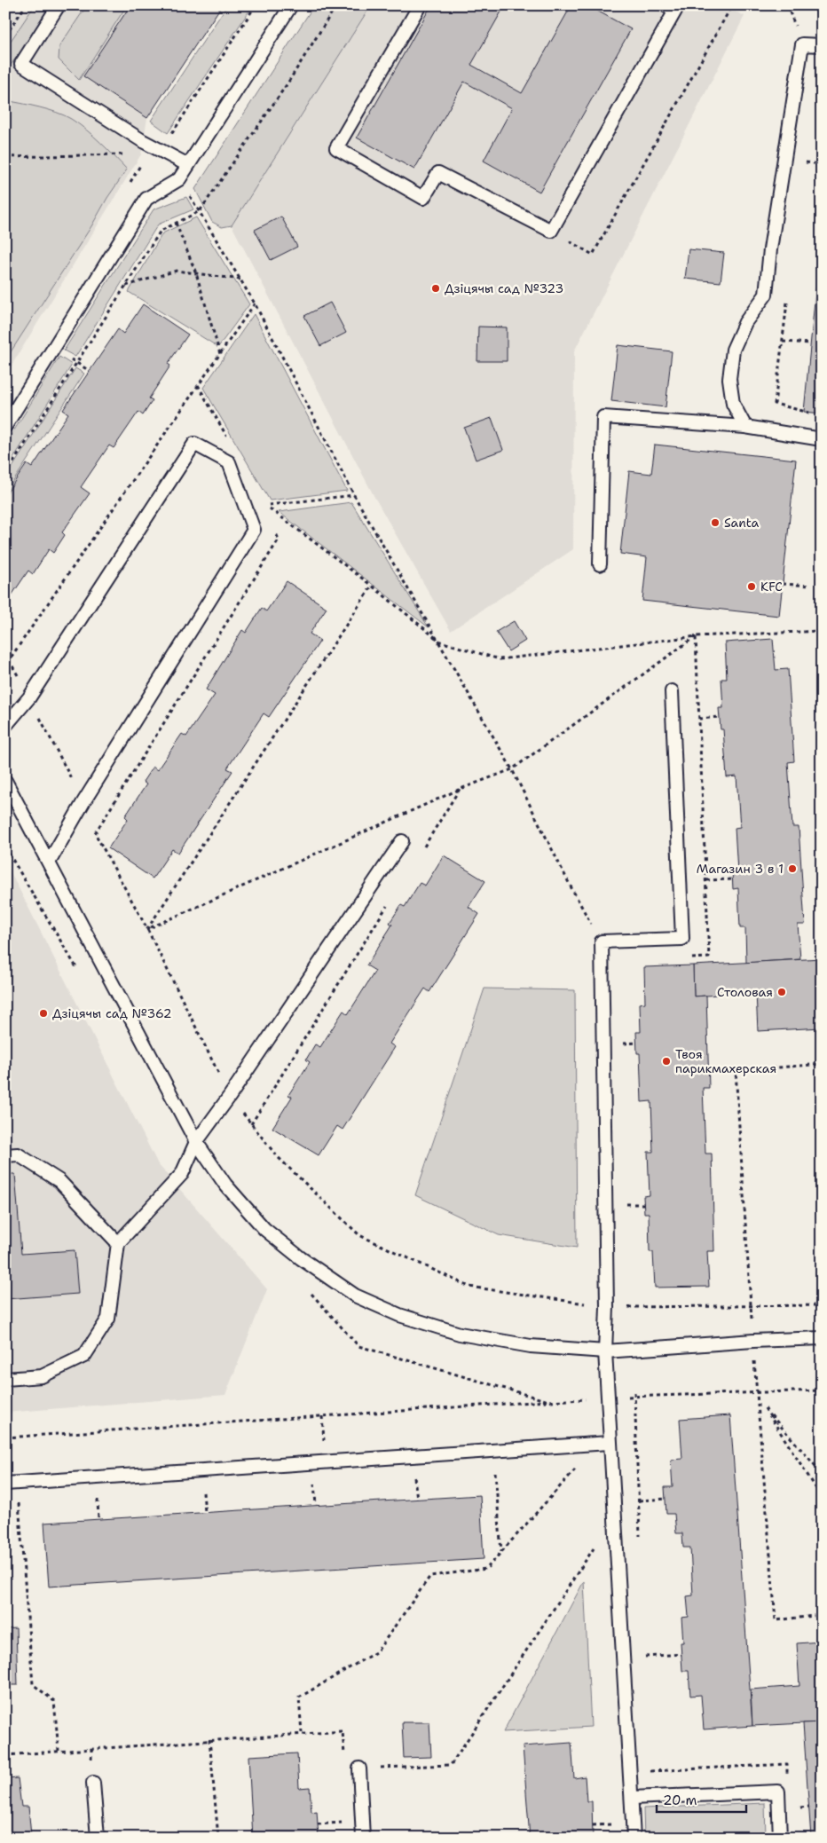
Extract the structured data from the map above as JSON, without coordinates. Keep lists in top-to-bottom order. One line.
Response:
{"places":["Дзіцячы сад №323","Santa","KFC","Магазин 3 в 1","Столовая","Дзіцячы сад №362","Твоя парикмахерская"],"scale_bar":"20 m"}
